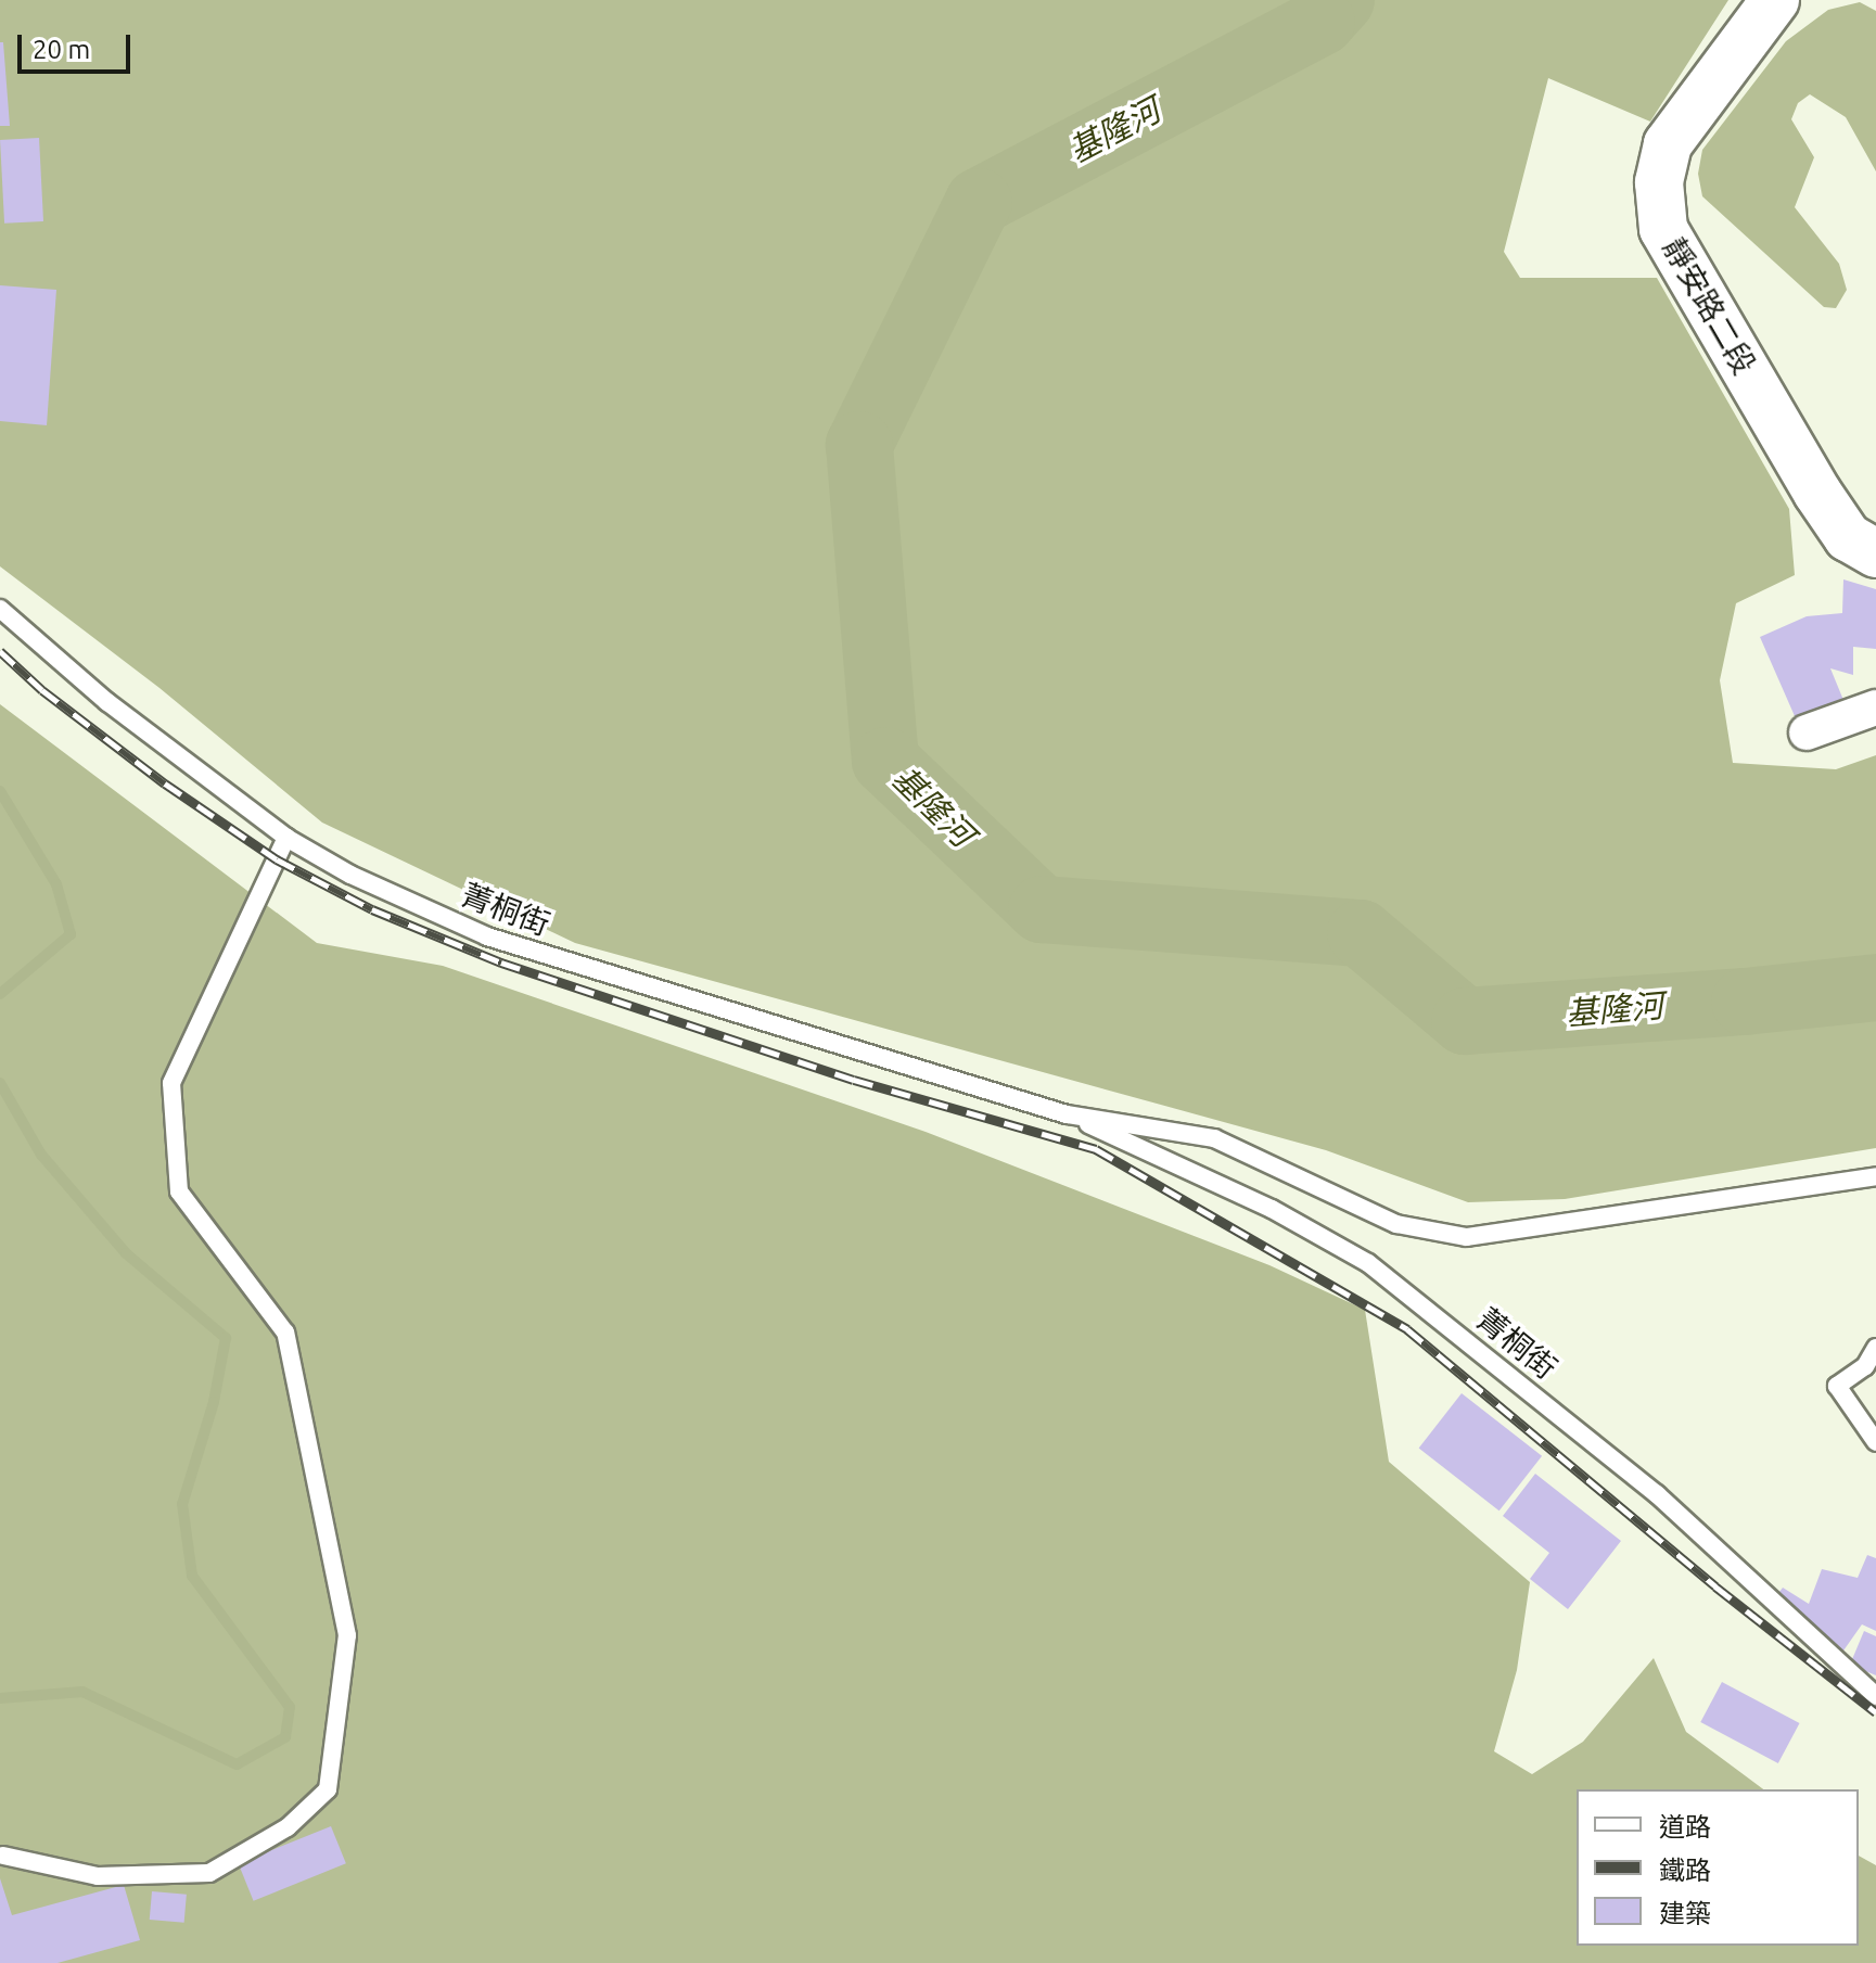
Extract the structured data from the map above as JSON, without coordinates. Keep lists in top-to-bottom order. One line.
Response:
{"streets":{"main road":["靜安路二段"],"lane":["菁桐街"]},"water":["基隆河"],"legend":["道路","鐵路","建築"],"scale_bar":"20 m"}
